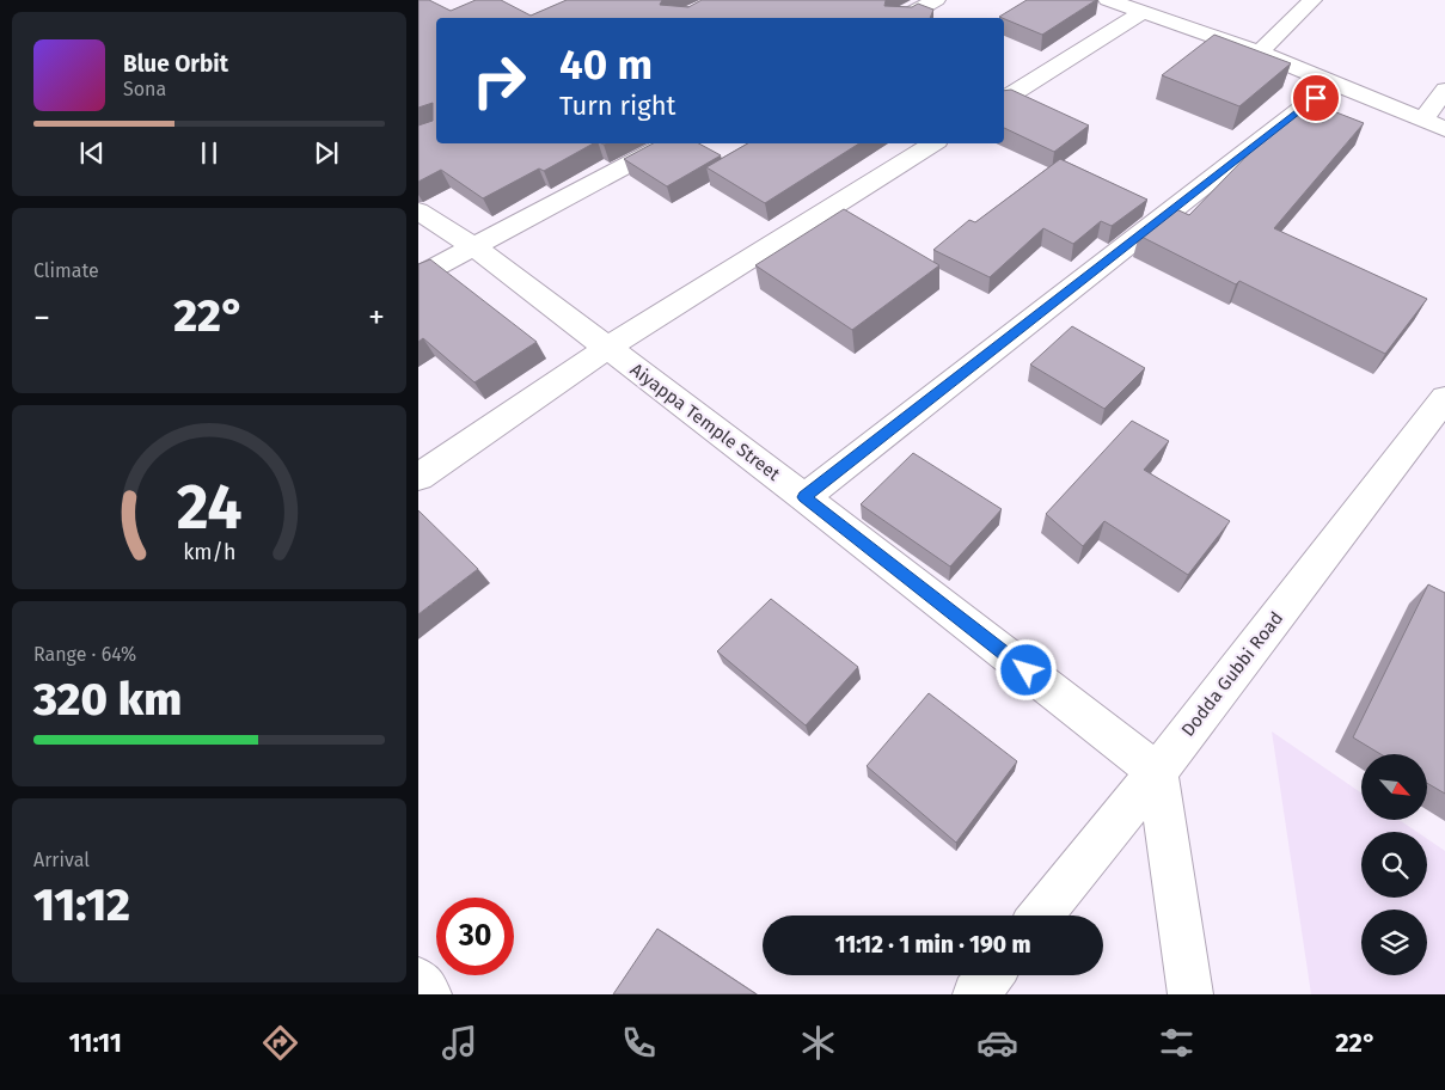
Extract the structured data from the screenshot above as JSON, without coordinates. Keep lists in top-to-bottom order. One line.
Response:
{"streets":{"street":["Aiyappa Temple Street","Dodda Gubbi Road"]},"crossings":[["Aiyappa Temple Street","Dodda Gubbi Road"]],"north":"bottom right","page":{"turn":["40 m","Turn right"],"song":["Blue Orbit","Sona"],"tile":["Climate",["Range · 64%","320 km"],["Arrival","11:12"]],"heat":["−","22°","+"],"limit":"30","trip":"11:12 · 1 min · 190 m","tabs":["11:11","22°"],"gauge":["24","km/h"]}}
